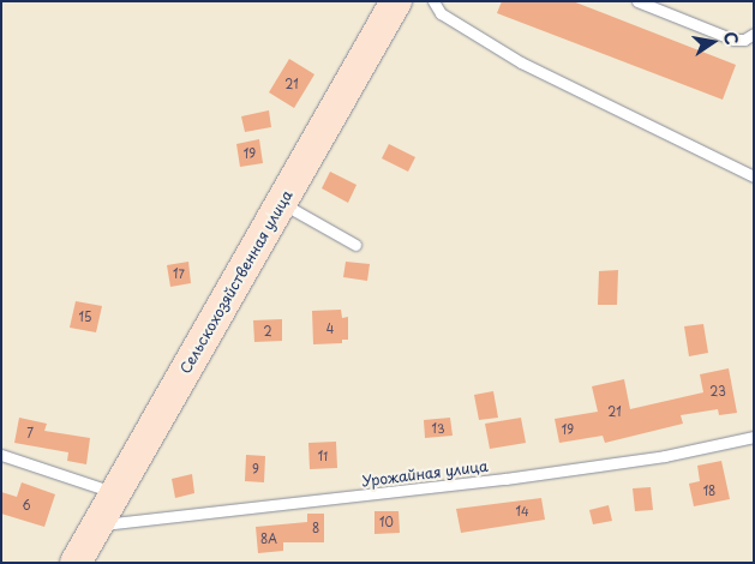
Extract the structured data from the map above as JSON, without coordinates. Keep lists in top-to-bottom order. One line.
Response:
{"streets":{"main road":["Сельскохозяйственная улица"],"lane":["Урожайная улица"]},"crossings":[["Сельскохозяйственная улица","Урожайная улица"]],"house_numbers":["21","19","17","15","4","2","23","21","13","19","7","11","9","18","6","14","10","8","8А"],"north":"right"}
